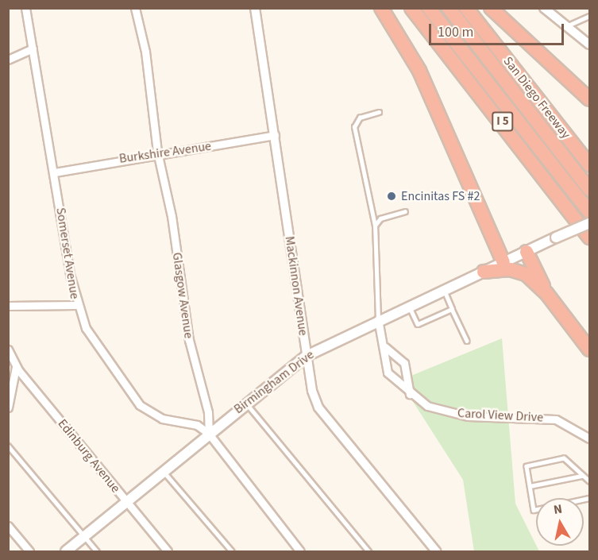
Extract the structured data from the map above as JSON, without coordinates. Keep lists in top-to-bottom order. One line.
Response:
{"streets":{"highway":["San Diego Freeway","I 5"],"main road":["Birmingham Drive"],"street":["Burkshire Avenue","Somerset Avenue","Mackinnon Avenue","Glasgow Avenue","Carol View Drive","Edinburg Avenue"]},"crossings":[["Burkshire Avenue","Somerset Avenue"],["Burkshire Avenue","Mackinnon Avenue"],["Burkshire Avenue","Glasgow Avenue"],["Somerset Avenue","Glasgow Avenue"],["Somerset Avenue","Birmingham Drive"],["Mackinnon Avenue","Birmingham Drive"],["Glasgow Avenue","Birmingham Drive"],["Birmingham Drive","Edinburg Avenue"]],"places":["Encinitas FS #2"],"scale_bar":"100 m","north":"top"}
